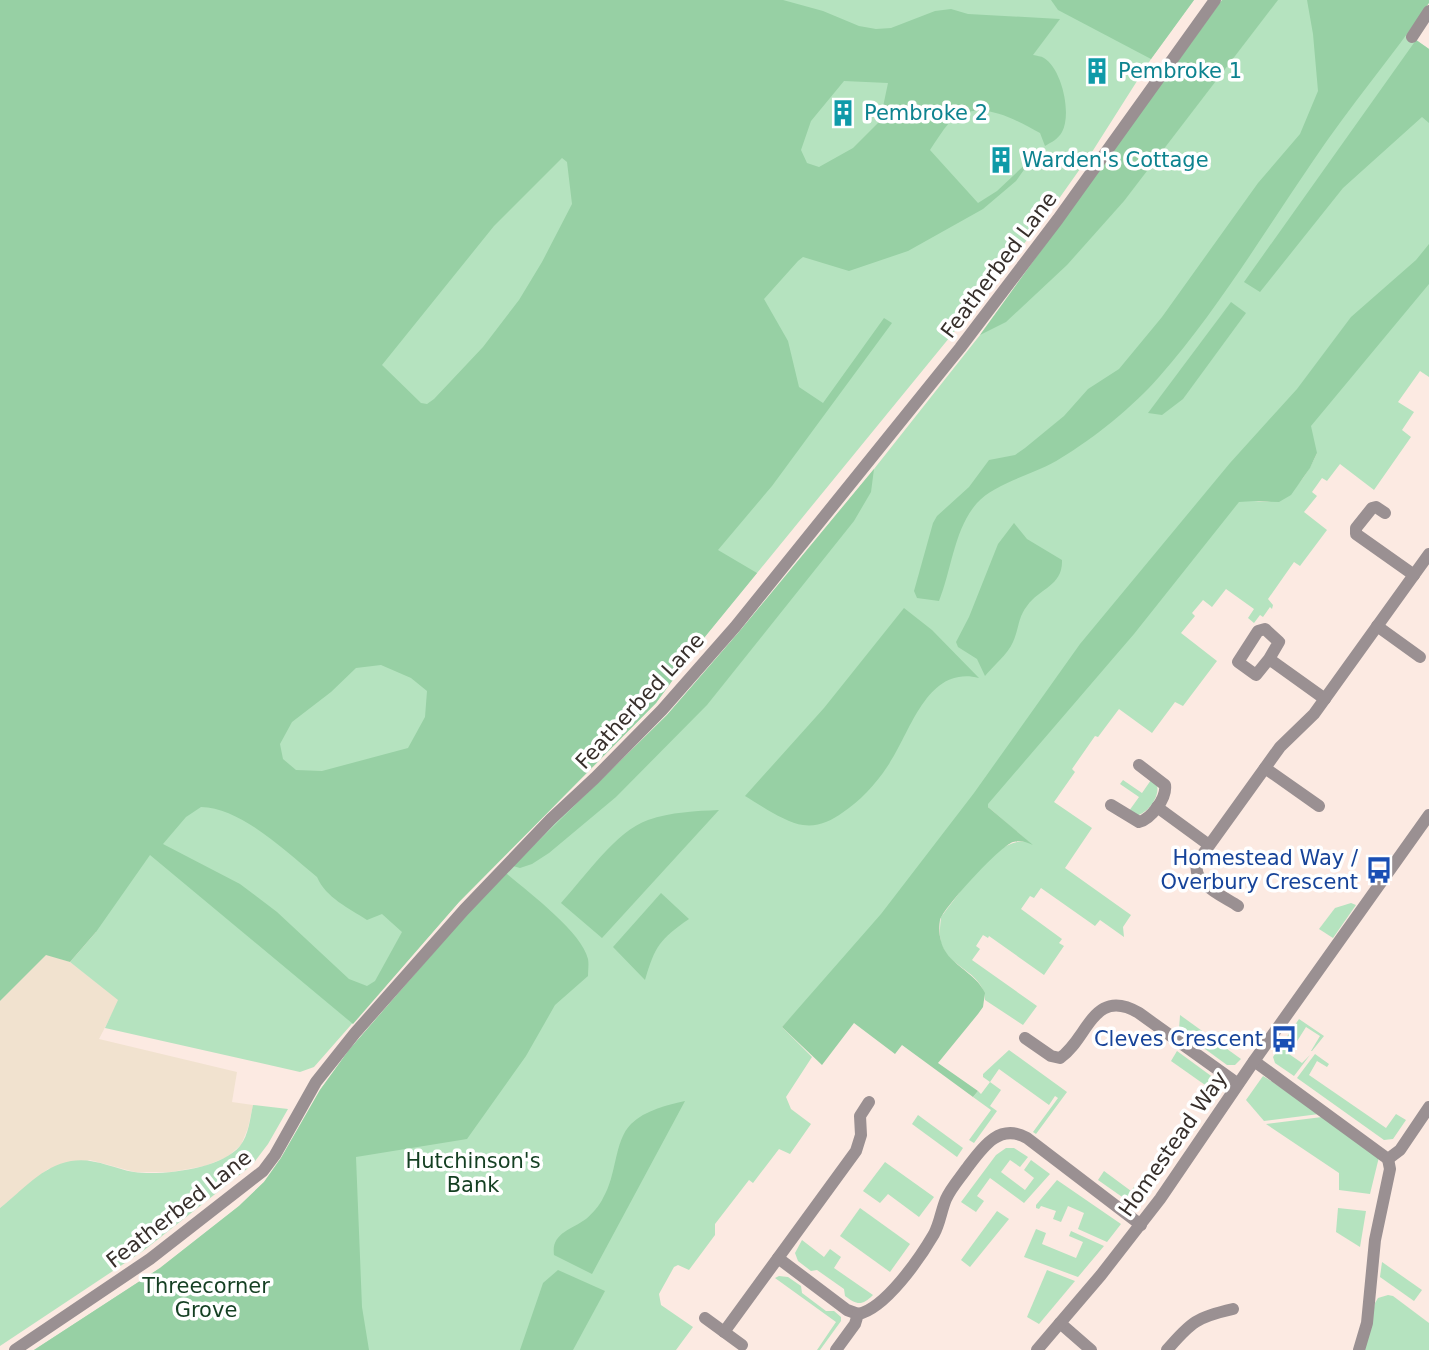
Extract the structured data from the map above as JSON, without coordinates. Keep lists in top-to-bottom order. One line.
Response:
{"streets":{"street":["Featherbed Lane","Homestead Way"]},"parks":["Hutchinson's Bank","Threecorner Grove"],"places":{"building":["Pembroke 1","Pembroke 2","Warden's Cottage"],"bus stop":["Homestead Way / Overbury Crescent","Cleves Crescent"]}}
